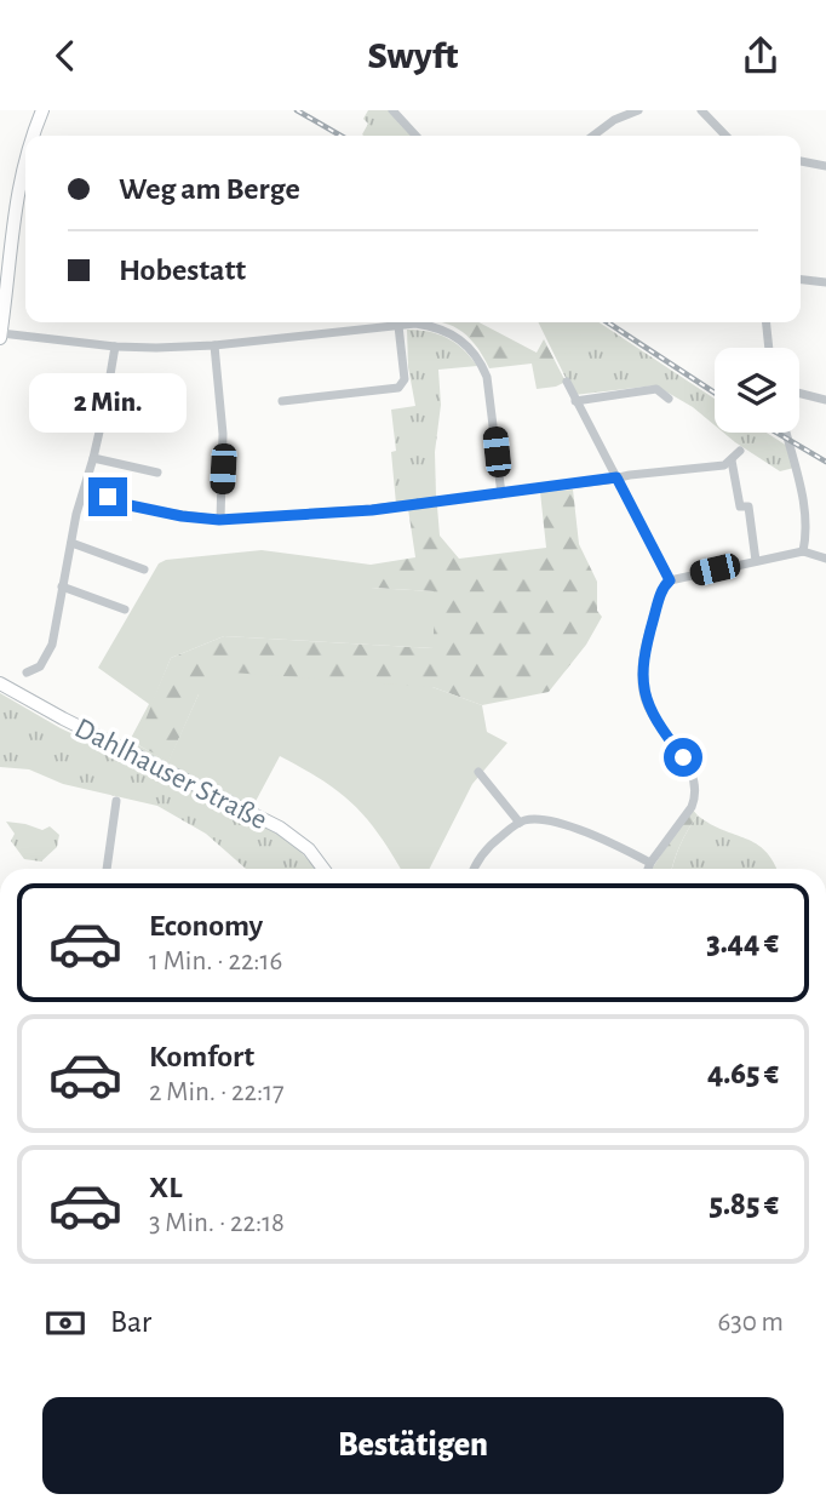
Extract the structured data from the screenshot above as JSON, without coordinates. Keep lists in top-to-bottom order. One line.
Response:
{"streets":{"street":["Dahlhauser Straße"]},"page":{"header":"Swyft","banner":["Weg am Berge","Hobestatt"],"bubble":"2 Min.","list":[{"name":"Economy","note":"1 Min. · 22:16","value":"3.44 €"},{"name":"Komfort","note":"2 Min. · 22:17","value":"4.65 €"},{"name":"XL","note":"3 Min. · 22:18","value":"5.85 €"}],"pay":["Bar","630 m"],"buttons":"Bestätigen"}}
